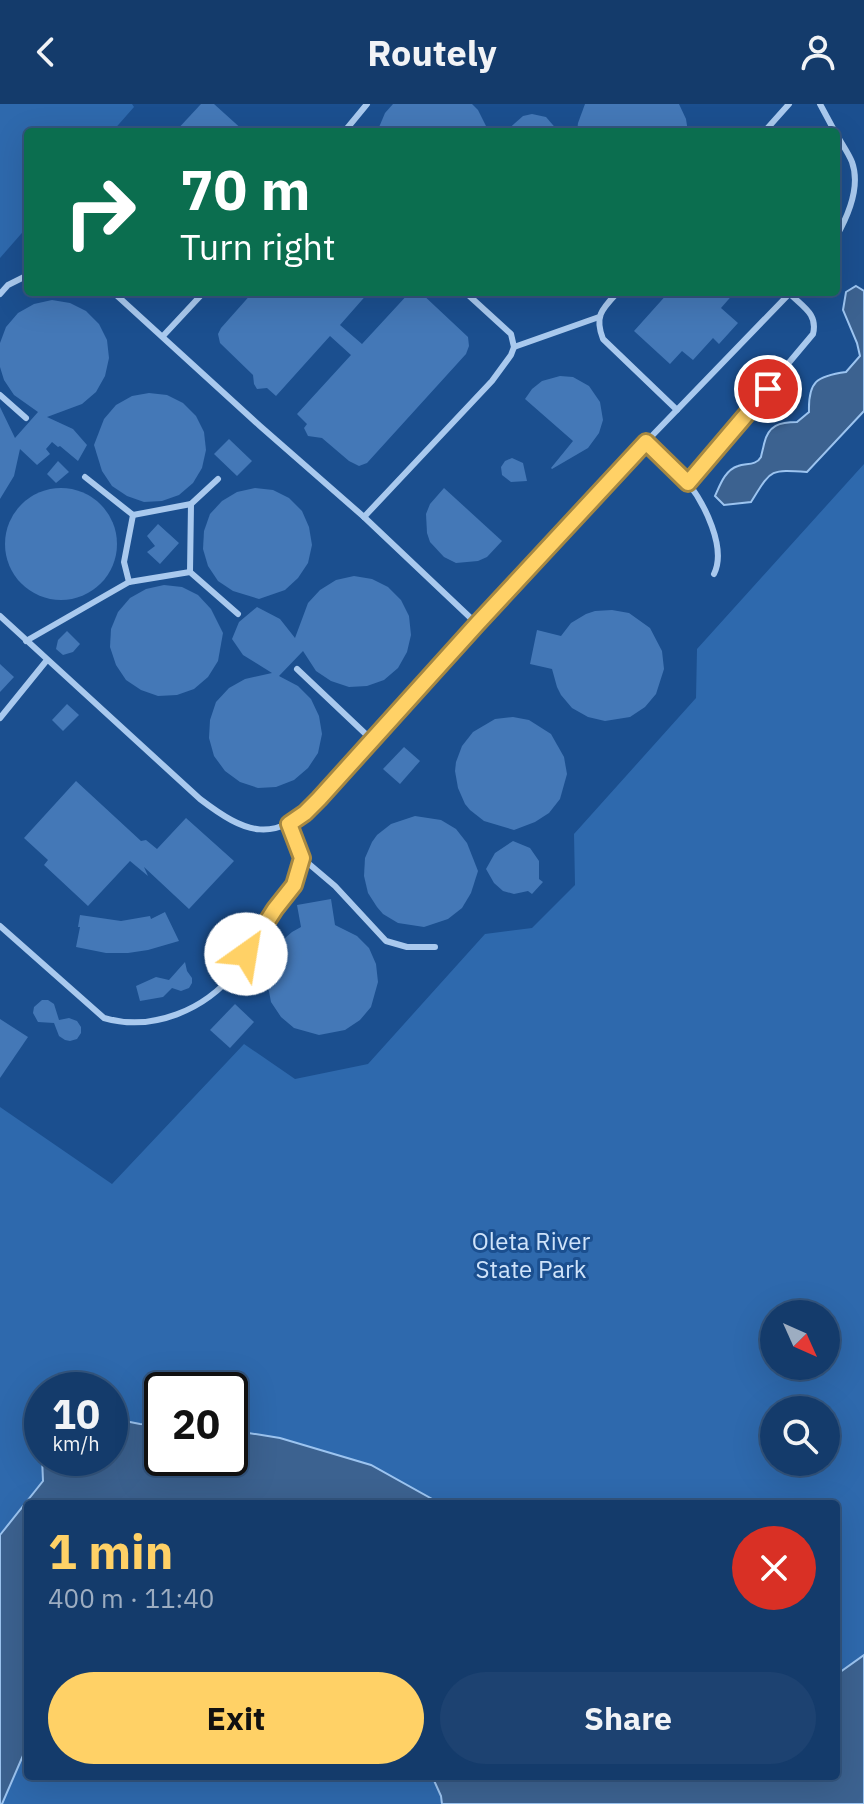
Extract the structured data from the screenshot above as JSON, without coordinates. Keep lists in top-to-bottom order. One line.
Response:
{"parks":["Oleta River State Park"],"north":"bottom right","page":{"header":"Routely","turn":["70 m","Turn right"],"speed":"10 km/h","limit":"20","heading":["1 min","400 m · 11:40"],"buttons":["Exit","Share"]}}
